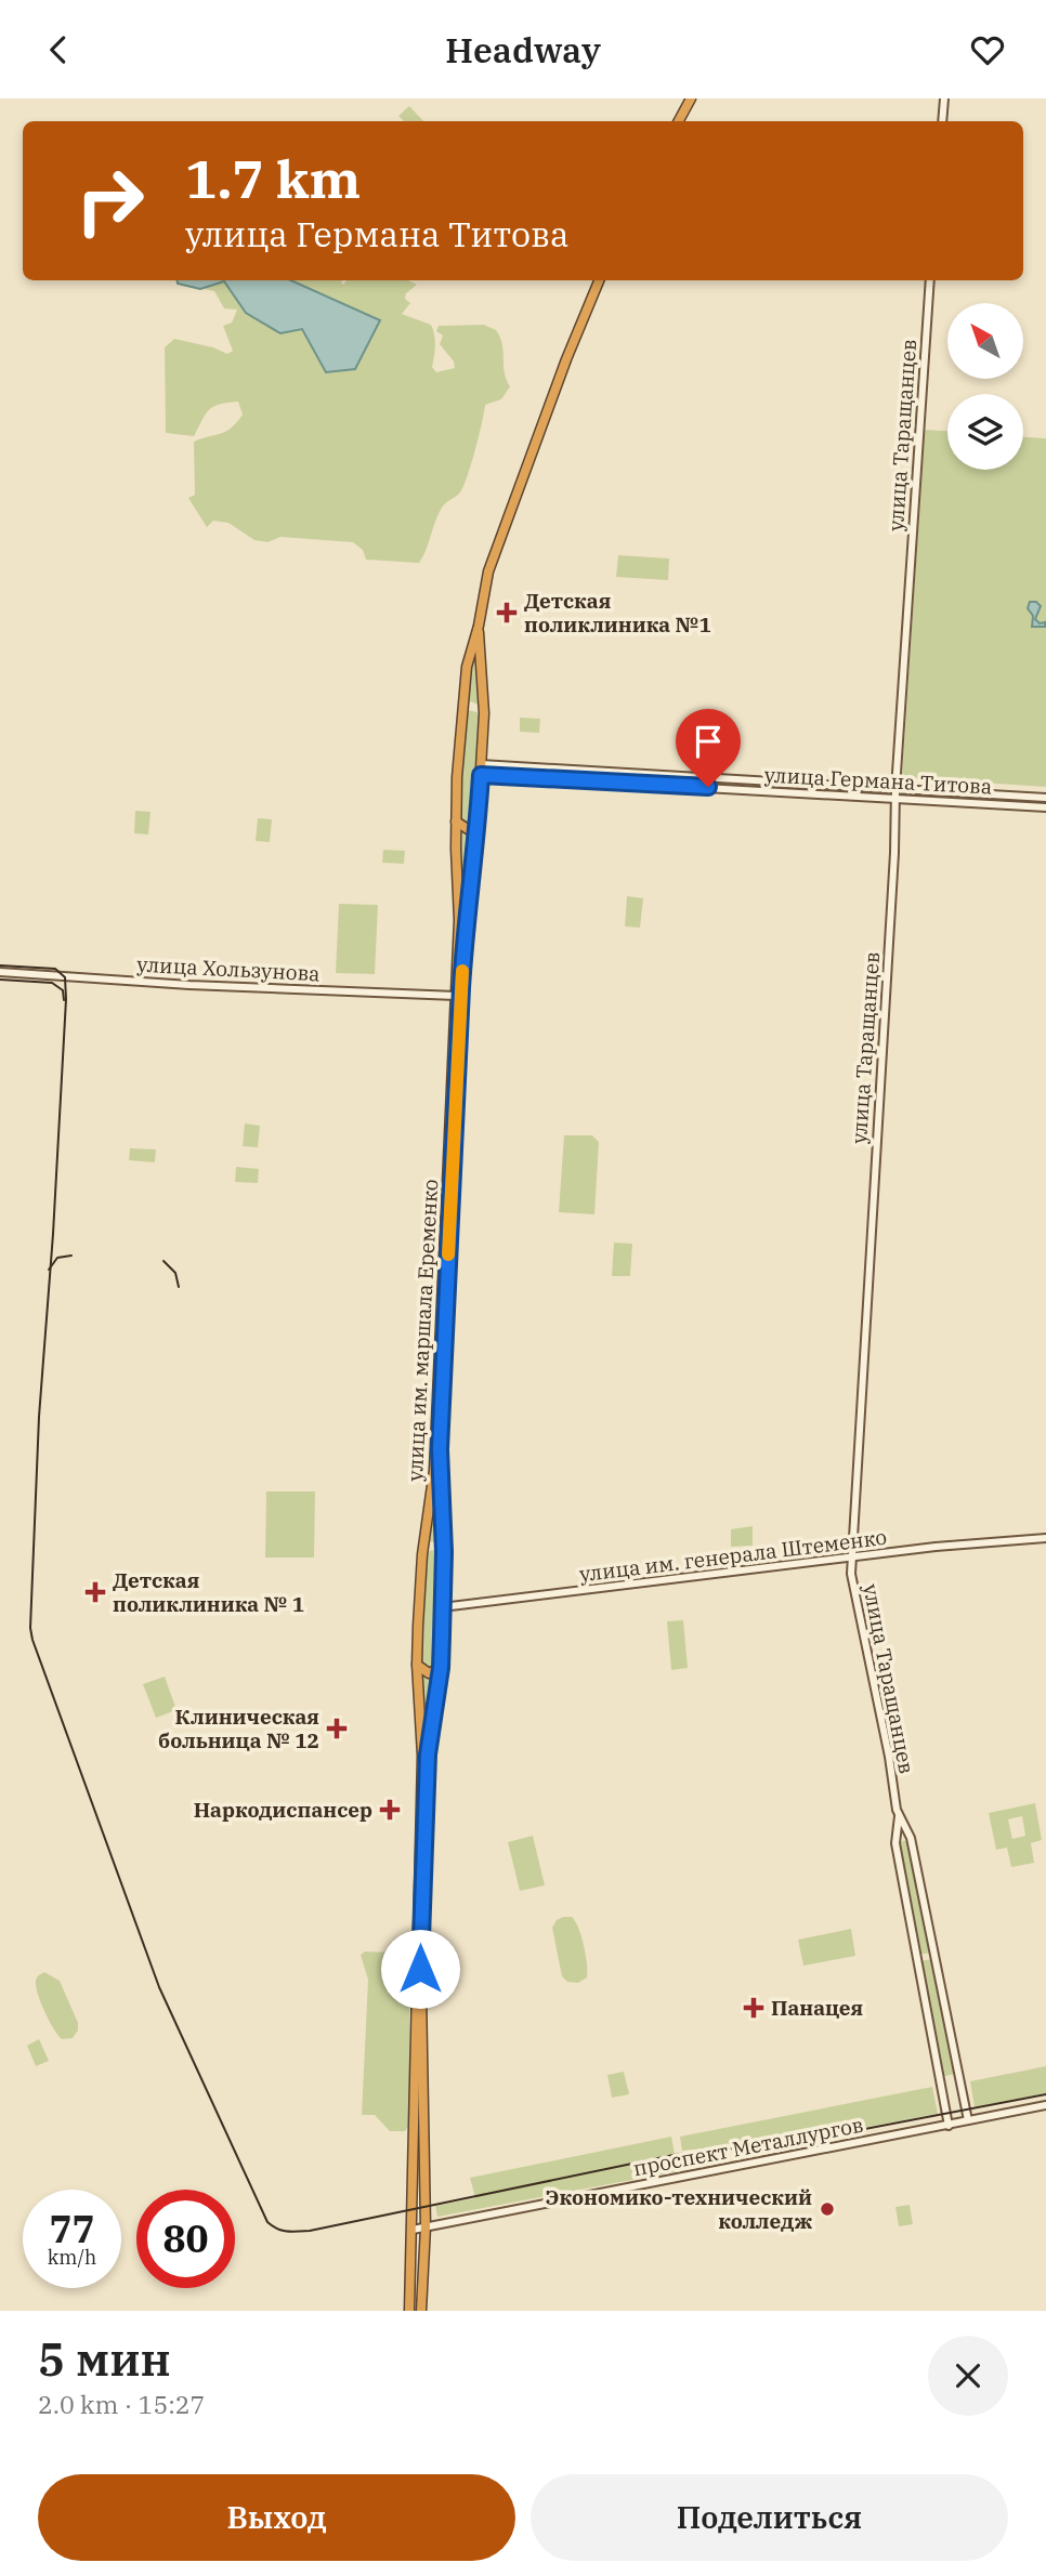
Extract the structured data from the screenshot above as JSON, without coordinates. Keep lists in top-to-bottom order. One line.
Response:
{"streets":{"highway":["улица им. маршала Еременко"],"street":["улица Таращанцев","улица Германа Титова","улица Хользунова","улица им. генерала Штеменко","проспект Металлургов"]},"crossings":[["улица Таращанцев","улица Германа Титова"],["улица Таращанцев","улица им. генерала Штеменко"],["улица Таращанцев","проспект Металлургов"],["улица Германа Титова","улица им. маршала Еременко"],["улица Хользунова","улица им. маршала Еременко"],["улица им. маршала Еременко","улица им. генерала Штеменко"],["улица им. маршала Еременко","проспект Металлургов"]],"places":{"health":["Детская поликлиника №1","Детская поликлиника № 1","Клиническая больница № 12","Наркодиспансер","Панацея"],"other":["Экономико-технический колледж"]},"north":"top left","page":{"header":"Headway","turn":["1.7 km","улица Германа Титова"],"speed":"77 km/h","limit":"80","heading":["5 мин","2.0 km · 15:27"],"buttons":["Выход","Поделиться"]}}
